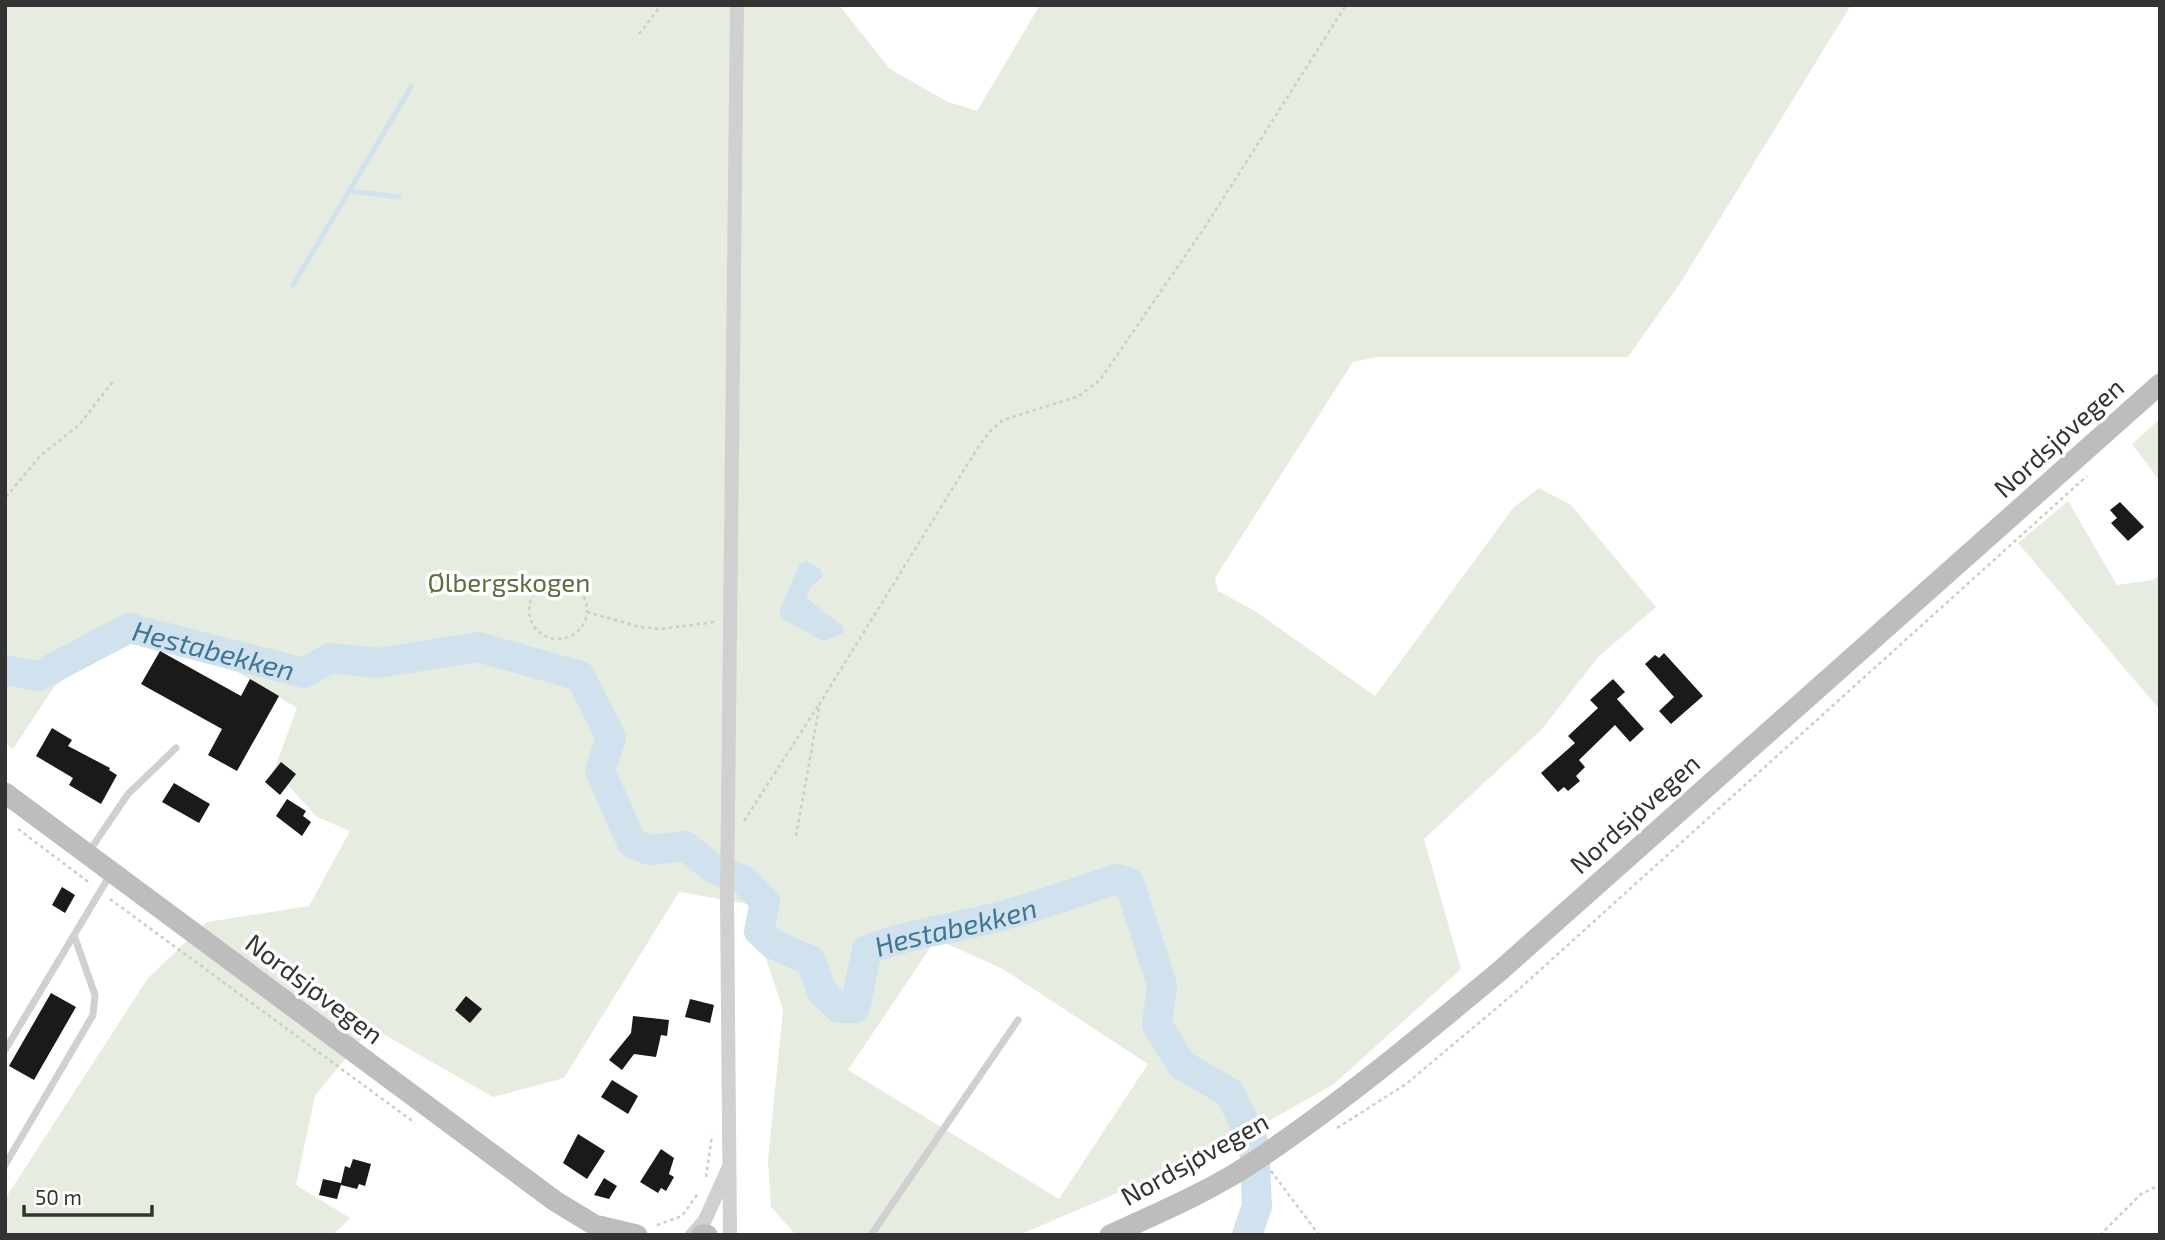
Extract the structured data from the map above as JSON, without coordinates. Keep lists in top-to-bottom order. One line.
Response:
{"streets":{"main road":["Nordsjøvegen"]},"water":["Hestabekken"],"parks":["Ølbergskogen"],"scale_bar":"50 m"}
